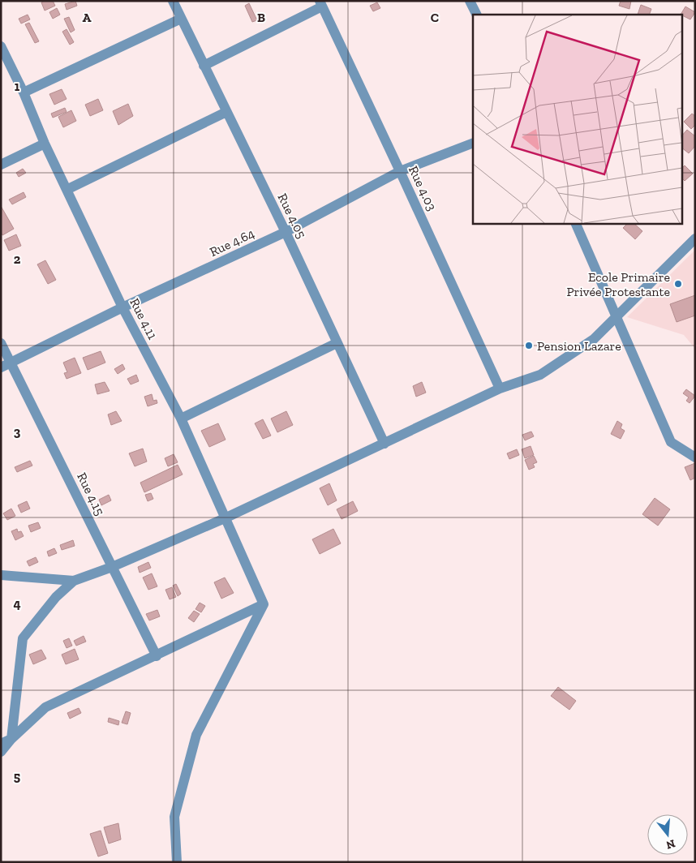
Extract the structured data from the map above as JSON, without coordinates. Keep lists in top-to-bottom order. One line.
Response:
{"streets":{"street":["Rue 4.03","Rue 4.05","Rue 4.64","Rue 4.11","Rue 4.15"]},"crossings":[["Rue 4.03","Rue 4.64"],["Rue 4.05","Rue 4.64"],["Rue 4.64","Rue 4.11"],["Rue 4.64","Rue 4.15"]],"places":["Ecole Primaire Privée Protestante","Pension Lazare"],"north":"bottom","grid":{"columns":["A","B","C"],"rows":["1","2","3","4","5"]}}
